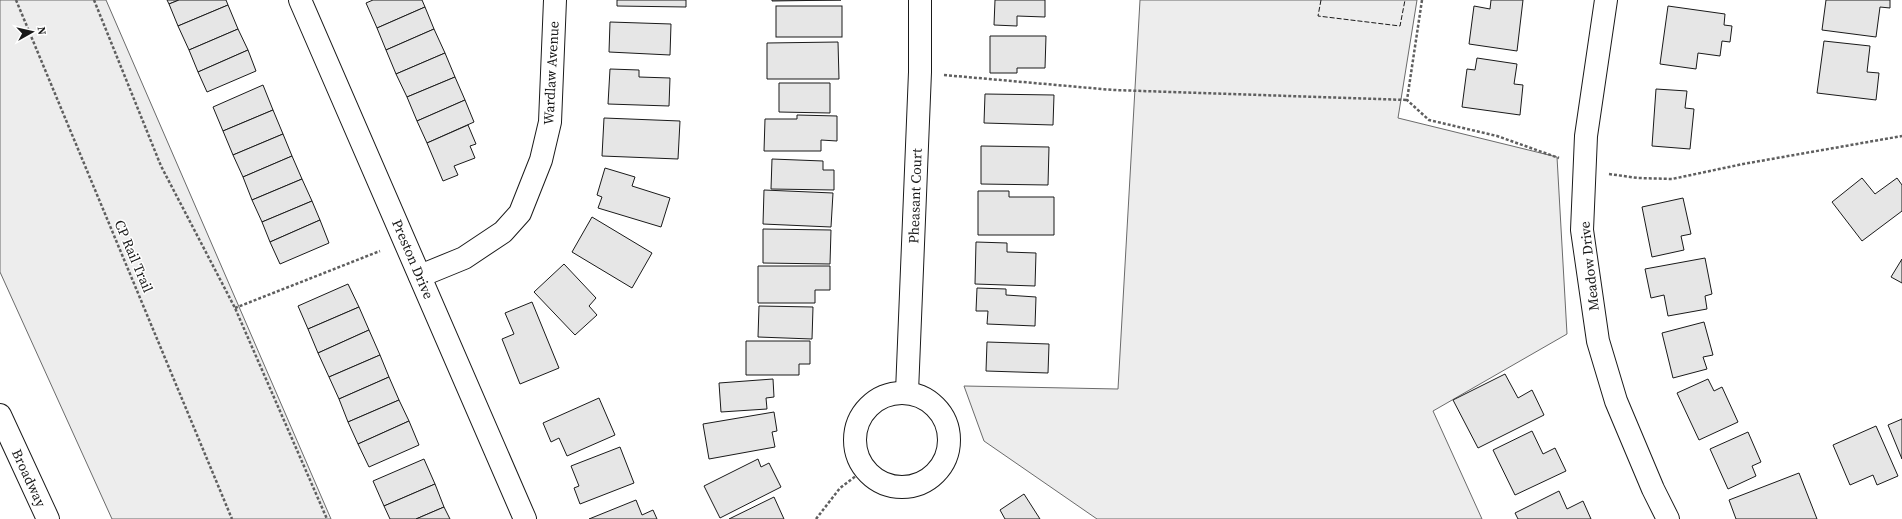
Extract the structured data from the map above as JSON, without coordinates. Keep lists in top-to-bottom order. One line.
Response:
{"streets":{"street":["Wardlaw Avenue","Pheasant Court","Preston Drive","Meadow Drive","Broadway"],"path":["CP Rail Trail"]},"crossings":[["Wardlaw Avenue","Preston Drive"]],"north":"right"}
